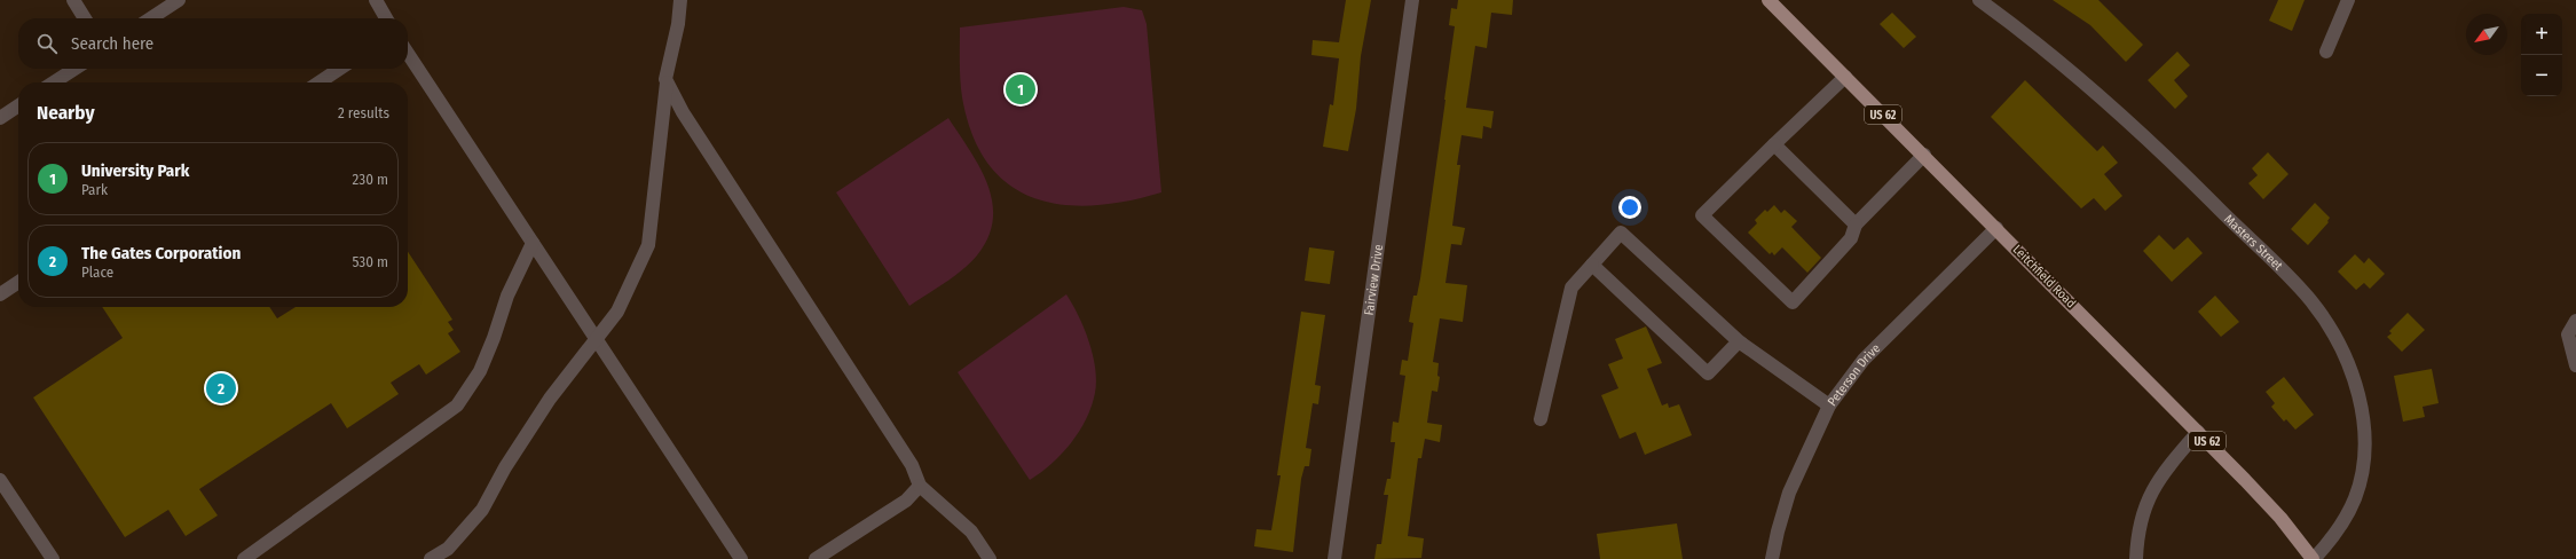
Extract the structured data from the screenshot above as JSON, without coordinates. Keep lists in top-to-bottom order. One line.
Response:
{"streets":{"main road":["US 62","Leitchfield Road"],"street":["Masters Street","Fairview Drive","Peterson Drive"]},"crossings":[["Masters Street","Leitchfield Road"],["Leitchfield Road","Peterson Drive"]],"north":"bottom left","page":{"map_buttons":["+","−"],"search":"Search here","pins":["1","2"],"heading":["Nearby","2 results"],"list":[{"mark":"1","name":"University Park","note":"Park","value":"230 m"},{"mark":"2","name":"The Gates Corporation","note":"Place","value":"530 m"}]}}
